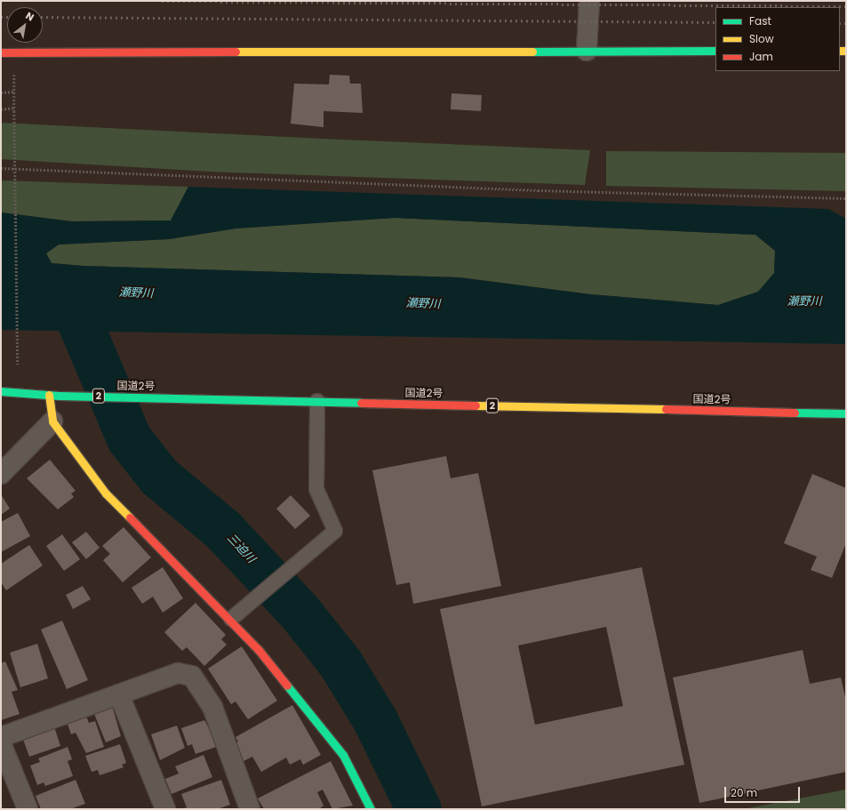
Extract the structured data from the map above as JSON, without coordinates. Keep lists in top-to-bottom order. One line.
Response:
{"streets":{"main road":["国道2号","2"]},"water":["瀬野川","三迫川"],"legend":["Fast","Slow","Jam"],"scale_bar":"20 m","north":"top right"}
